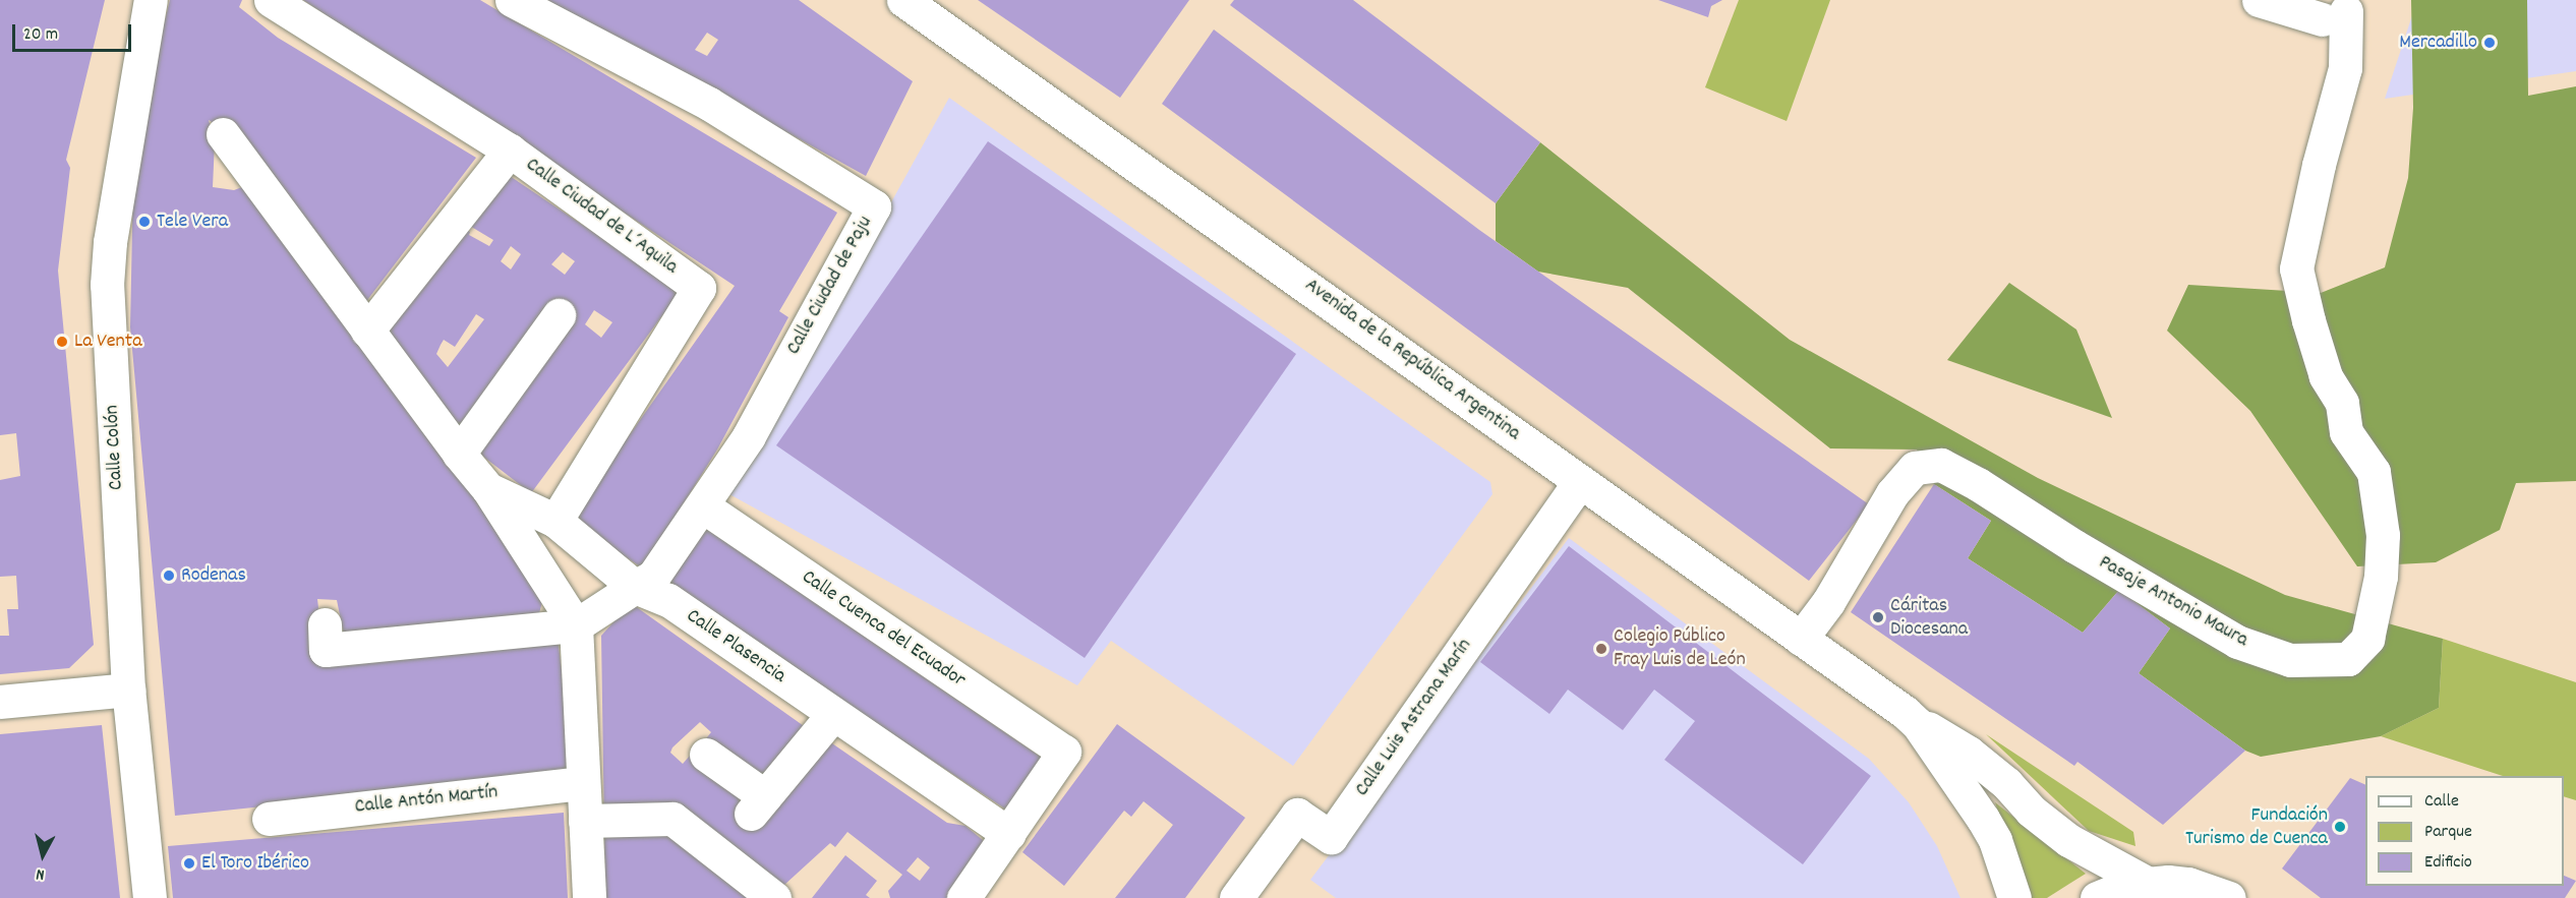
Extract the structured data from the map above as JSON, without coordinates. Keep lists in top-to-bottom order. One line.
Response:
{"streets":{"street":["Calle Ciudad de L´Aquila","Calle Ciudad de Paju","Avenida de la República Argentina","Calle Colón","Pasaje Antonio Maura","Calle Cuenca del Ecuador","Calle Plasencia","Calle Luis Astrana Marín","Calle Antón Martín"]},"crossings":[["Calle Ciudad de L´Aquila","Calle Plasencia"],["Calle Ciudad de Paju","Calle Cuenca del Ecuador"],["Calle Ciudad de Paju","Calle Plasencia"],["Avenida de la República Argentina","Pasaje Antonio Maura"],["Avenida de la República Argentina","Calle Luis Astrana Marín"],["Calle Cuenca del Ecuador","Calle Plasencia"]],"places":["Mercadillo","Tele Vera","La Venta","Rodenas","Cáritas Diocesana","Colegio Público Fray Luis de León","Fundación Turismo de Cuenca","El Toro Ibérico"],"legend":["Calle","Parque","Edificio"],"scale_bar":"20 m","north":"bottom"}
